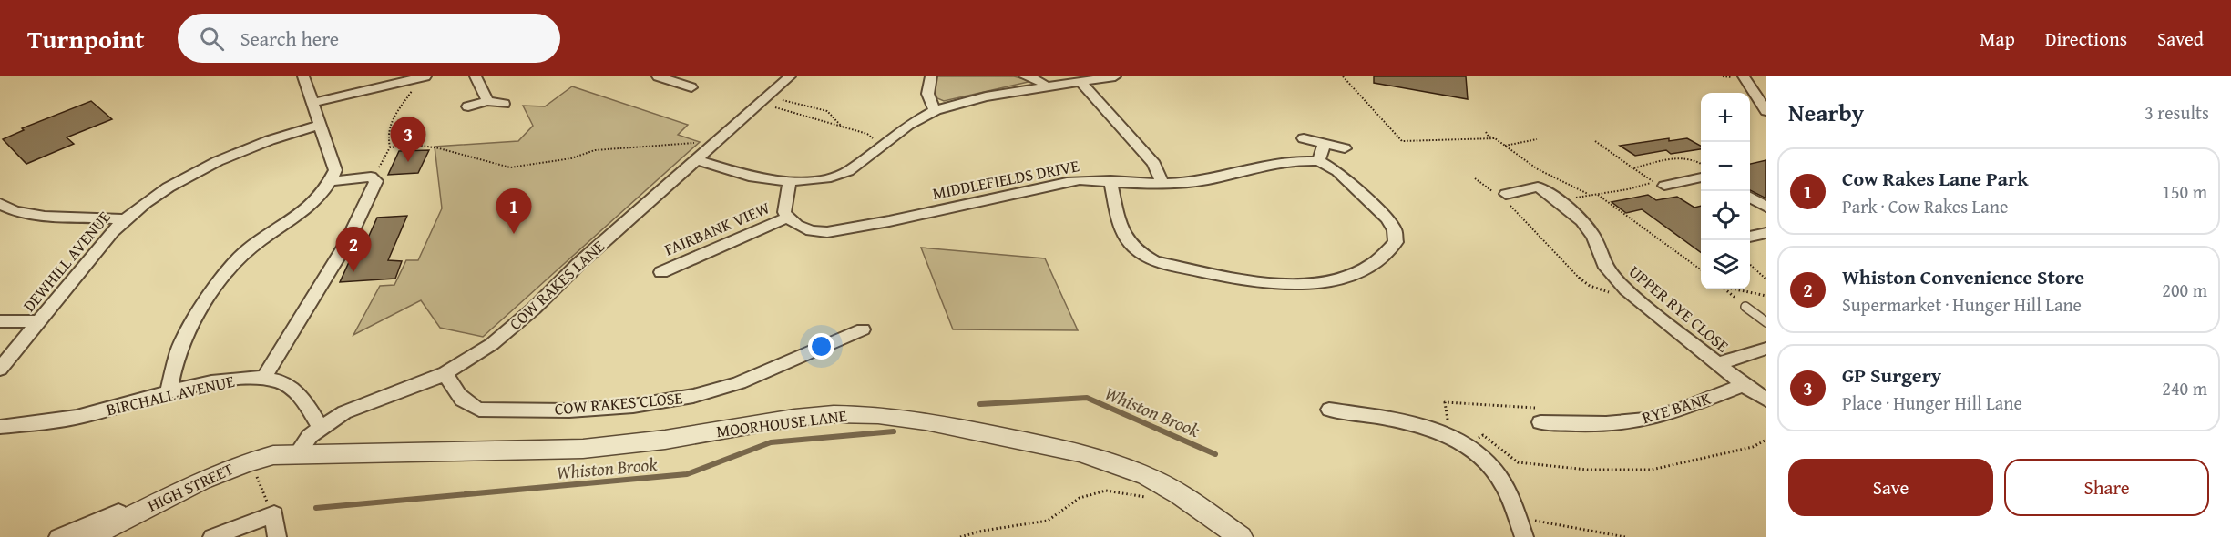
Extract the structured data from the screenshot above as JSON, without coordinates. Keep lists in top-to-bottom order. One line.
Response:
{"streets":{"street":["MIDDLEFIELDS DRIVE","FAIRBANK VIEW","DEWHILL AVENUE","COW RAKES LANE","UPPER RYE CLOSE","BIRCHALL AVENUE","COW RAKES CLOSE","RYE BANK","MOORHOUSE LANE","HIGH STREET"]},"crossings":[["MIDDLEFIELDS DRIVE","FAIRBANK VIEW"],["COW RAKES LANE","BIRCHALL AVENUE"],["COW RAKES LANE","COW RAKES CLOSE"],["COW RAKES LANE","MOORHOUSE LANE"],["COW RAKES LANE","HIGH STREET"],["UPPER RYE CLOSE","RYE BANK"],["MOORHOUSE LANE","HIGH STREET"]],"water":["Whiston Brook"],"page":{"header":"Turnpoint","search":"Search here","nav":["Map","Directions","Saved"],"heading":["Nearby","3 results"],"map_buttons":["+","−"],"pins":["3","1","2"],"list":[{"mark":"1","name":"Cow Rakes Lane Park","note":"Park · Cow Rakes Lane","value":"150 m"},{"mark":"2","name":"Whiston Convenience Store","note":"Supermarket · Hunger Hill Lane","value":"200 m"},{"mark":"3","name":"GP Surgery","note":"Place · Hunger Hill Lane","value":"240 m"}],"buttons":["Save","Share"]}}
